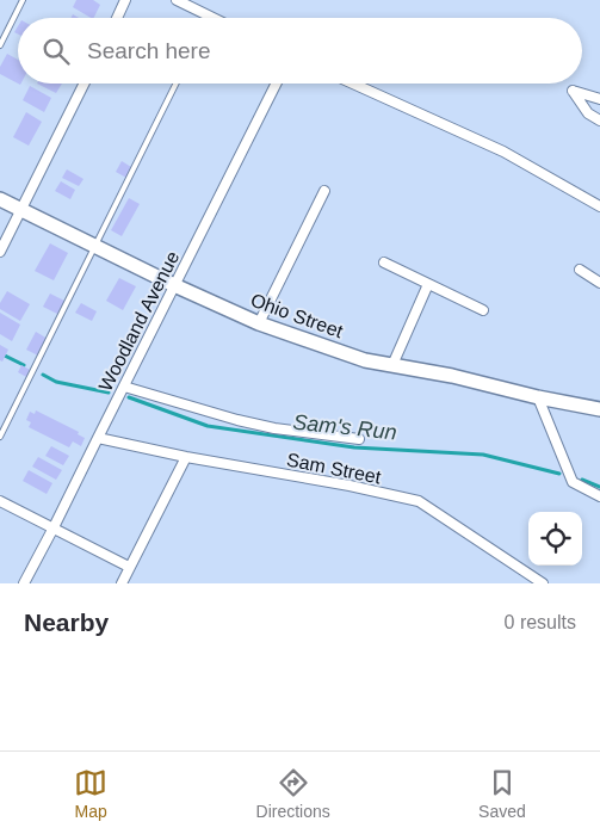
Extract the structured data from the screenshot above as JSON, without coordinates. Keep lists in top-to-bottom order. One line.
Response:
{"streets":{"main road":["Ohio Street"],"street":["Woodland Avenue","Sam Street"]},"crossings":[["Ohio Street","Woodland Avenue"],["Woodland Avenue","Sam Street"]],"water":["Sam's Run"],"page":{"search":"Search here","heading":["Nearby","0 results"],"nav":["Map","Directions","Saved"]}}
